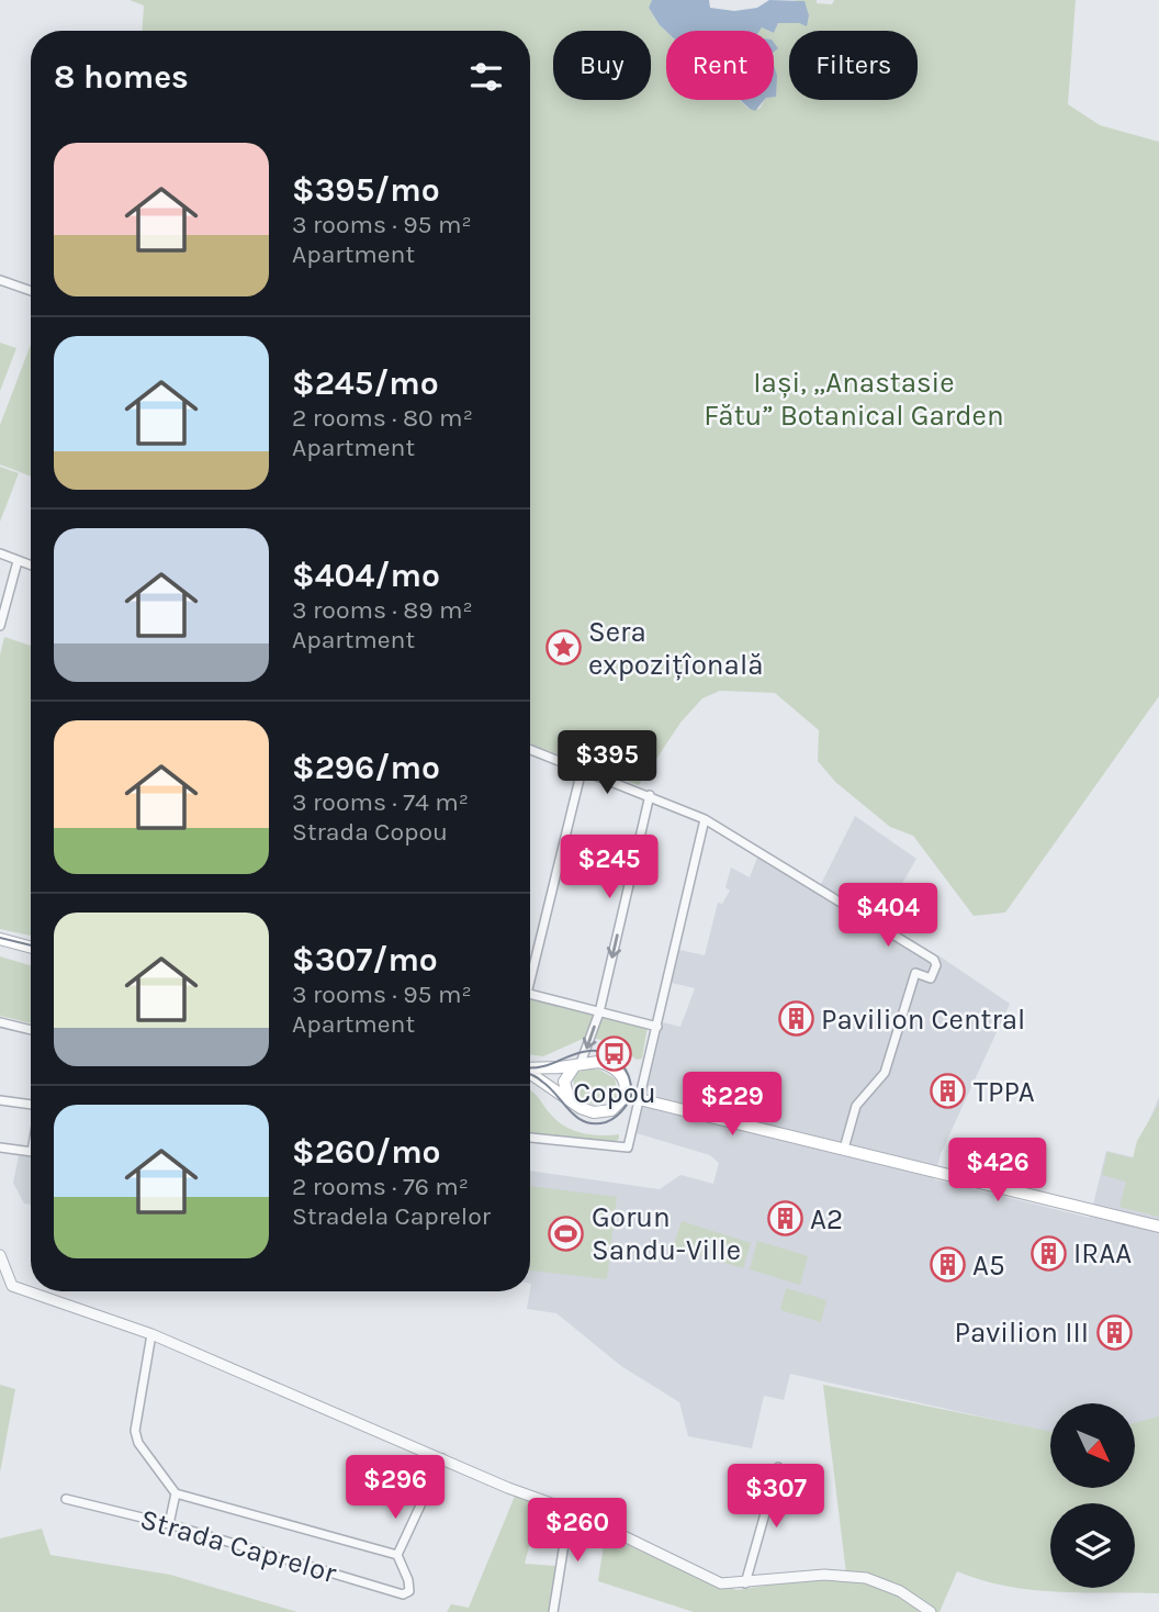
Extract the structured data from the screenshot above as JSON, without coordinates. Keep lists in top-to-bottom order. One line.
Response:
{"streets":{"street":["Strada Caprelor"]},"parks":["Iași, „Anastasie Fătu” Botanical Garden"],"places":{"place":["Sera expozițîonală"],"building":["Pavilion Central","TPPA","A2","IRAA","A5","Pavilion III"],"bus stop":["Copou"],"sports":["Gorun Sandu-Ville"]},"north":"bottom right","page":{"chip":["Buy","Rent","Filters"],"heading":"8 homes","list":[{"name":"$395/mo","note":"3 rooms · 95 m² · Apartment"},{"name":"$245/mo","note":"2 rooms · 80 m² · Apartment"},{"name":"$404/mo","note":"3 rooms · 89 m² · Apartment"},{"name":"$296/mo","note":"3 rooms · 74 m² · Strada Copou"},{"name":"$307/mo","note":"3 rooms · 95 m² · Apartment"},{"name":"$260/mo","note":"2 rooms · 76 m² · Stradela Caprelor"}],"price":["$395","$245","$404","$229","$426","$296","$307","$260"]}}
